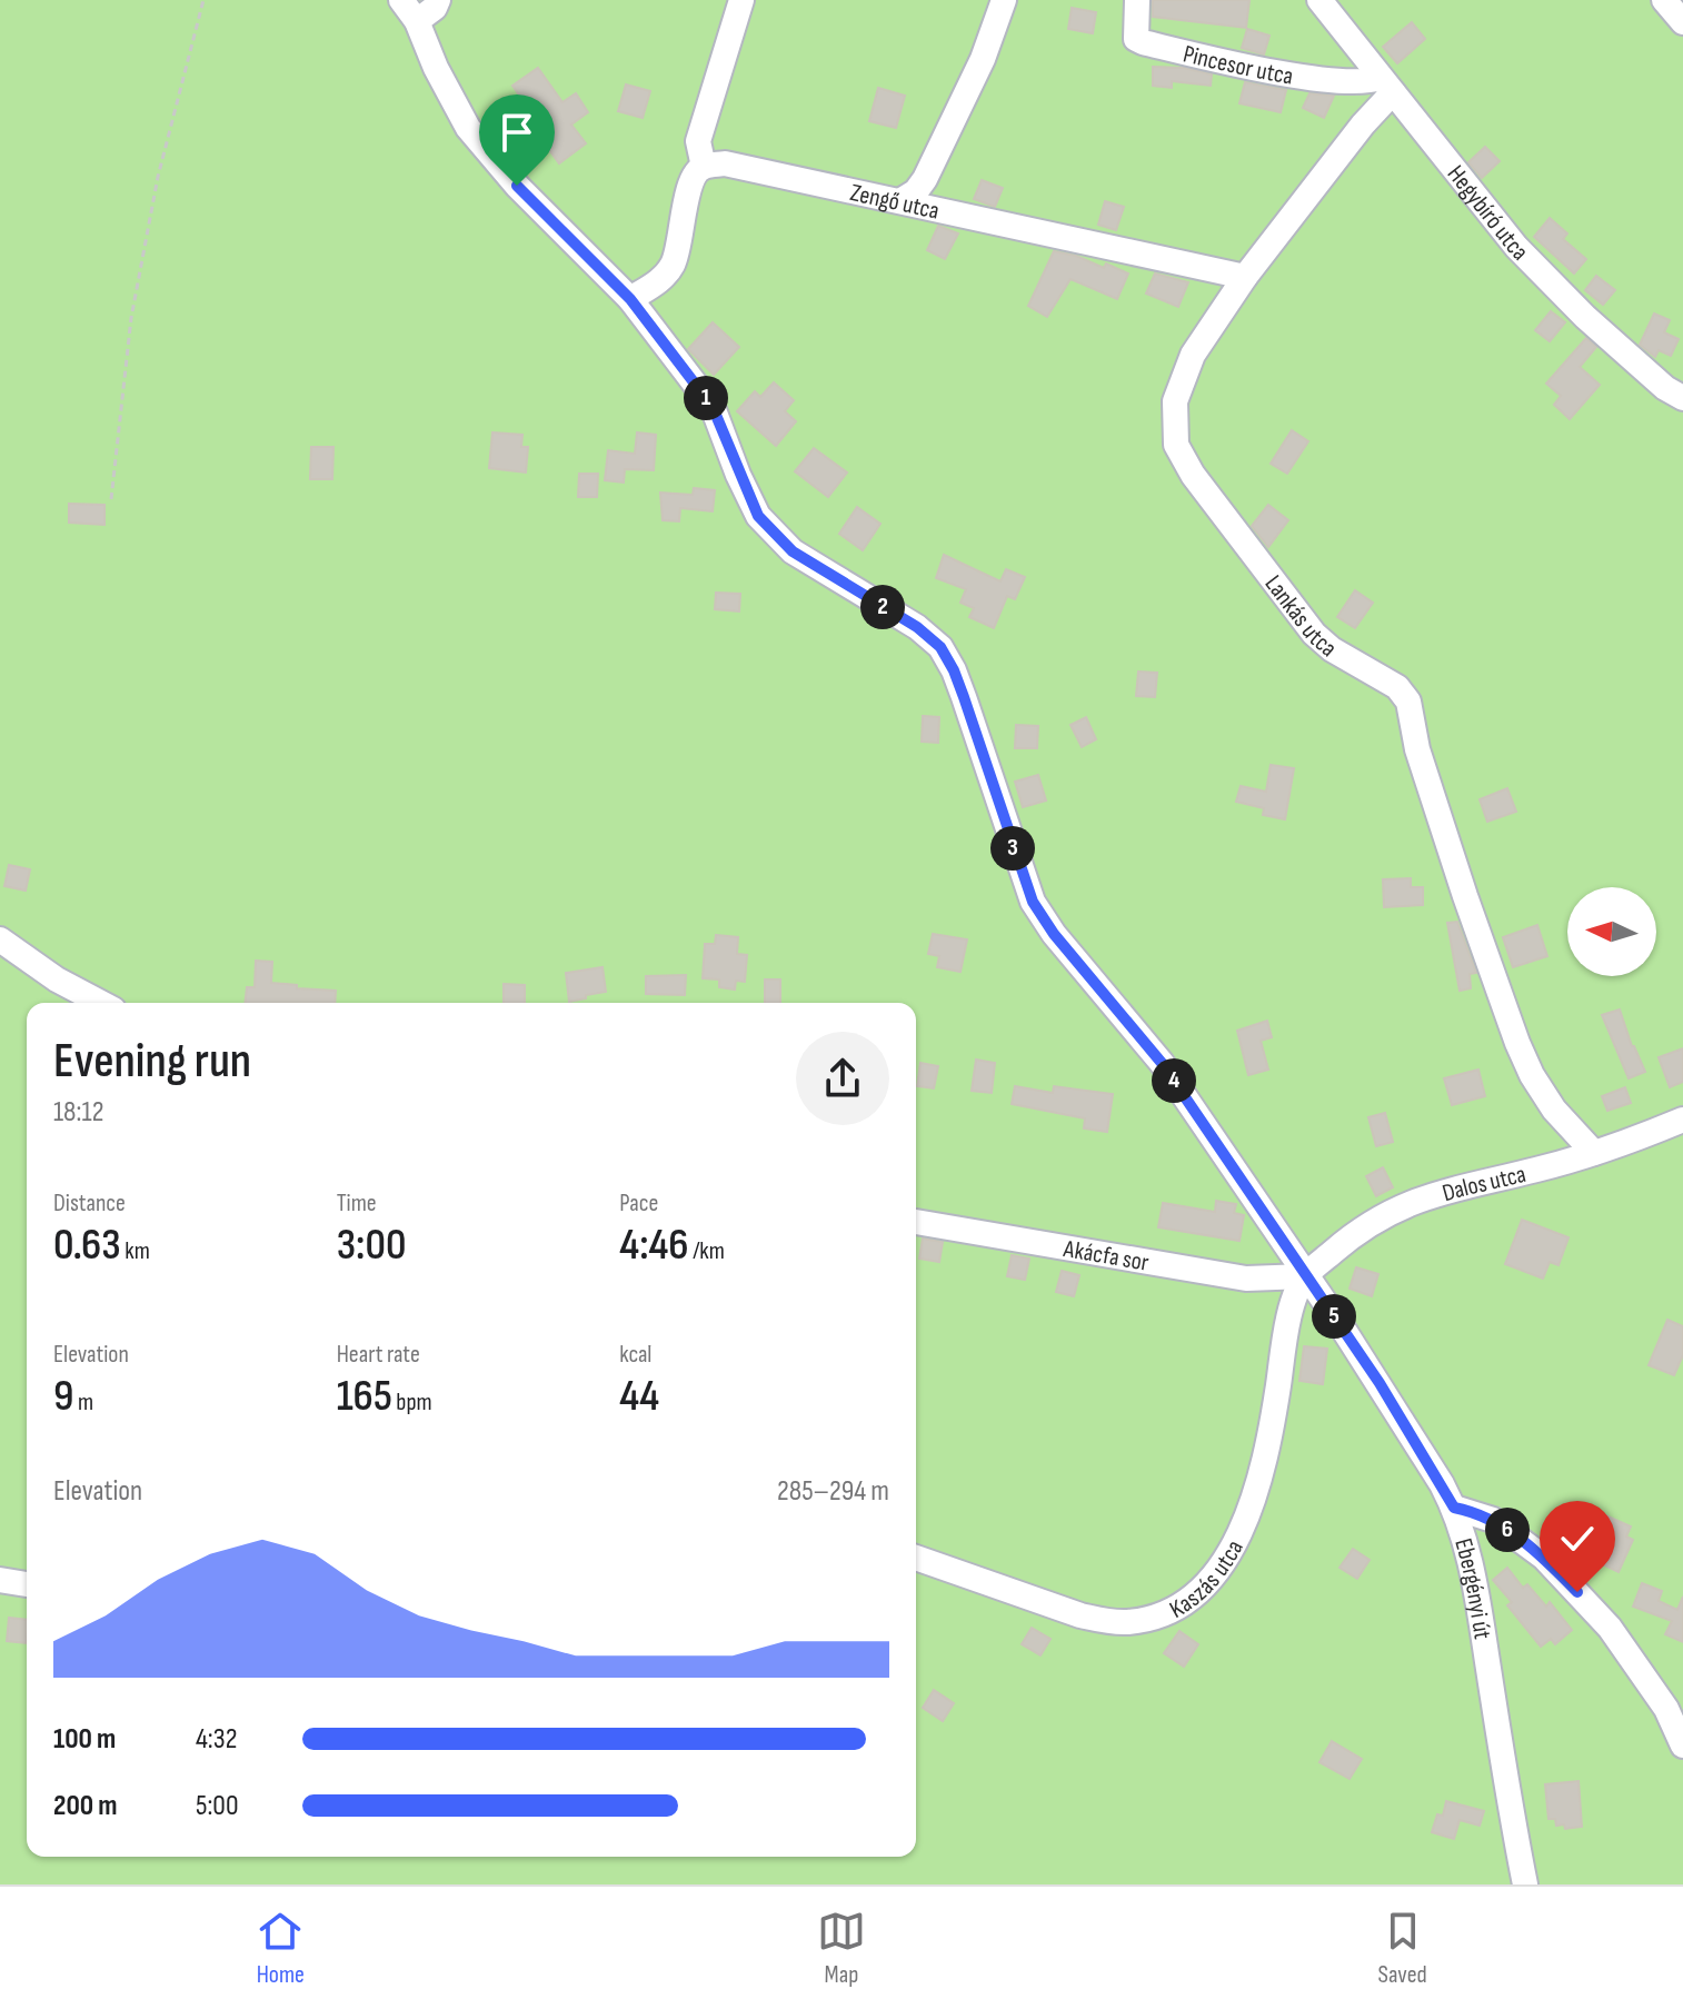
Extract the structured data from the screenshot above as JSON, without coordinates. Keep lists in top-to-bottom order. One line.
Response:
{"streets":{"street":["Pincesor utca","Zengő utca","Hegybíró utca","Lankás utca","Dalos utca","Akácfa sor","Kaszás utca","Ebergényi út"]},"crossings":[["Pincesor utca","Hegybíró utca"],["Pincesor utca","Lankás utca"],["Zengő utca","Lankás utca"],["Hegybíró utca","Lankás utca"],["Lankás utca","Dalos utca"],["Dalos utca","Akácfa sor"],["Dalos utca","Kaszás utca"],["Dalos utca","Ebergényi út"],["Akácfa sor","Kaszás utca"],["Akácfa sor","Ebergényi út"],["Kaszás utca","Ebergényi út"]],"north":"left","page":{"pins":["1","2","3","4","5","6"],"heading":["Evening run","18:12"],"stats":[["Distance","0.63 km"],["Time","3:00"],["Pace","4:46 /km"],["Elevation","9 m"],["Heart rate","165 bpm"],["kcal","44"]],"chart":["Elevation","285–294 m"],"list":[{"name":"100 m","note":"4:32"},{"name":"200 m","note":"5:00"}],"tabs":["Home","Map","Saved"]}}
